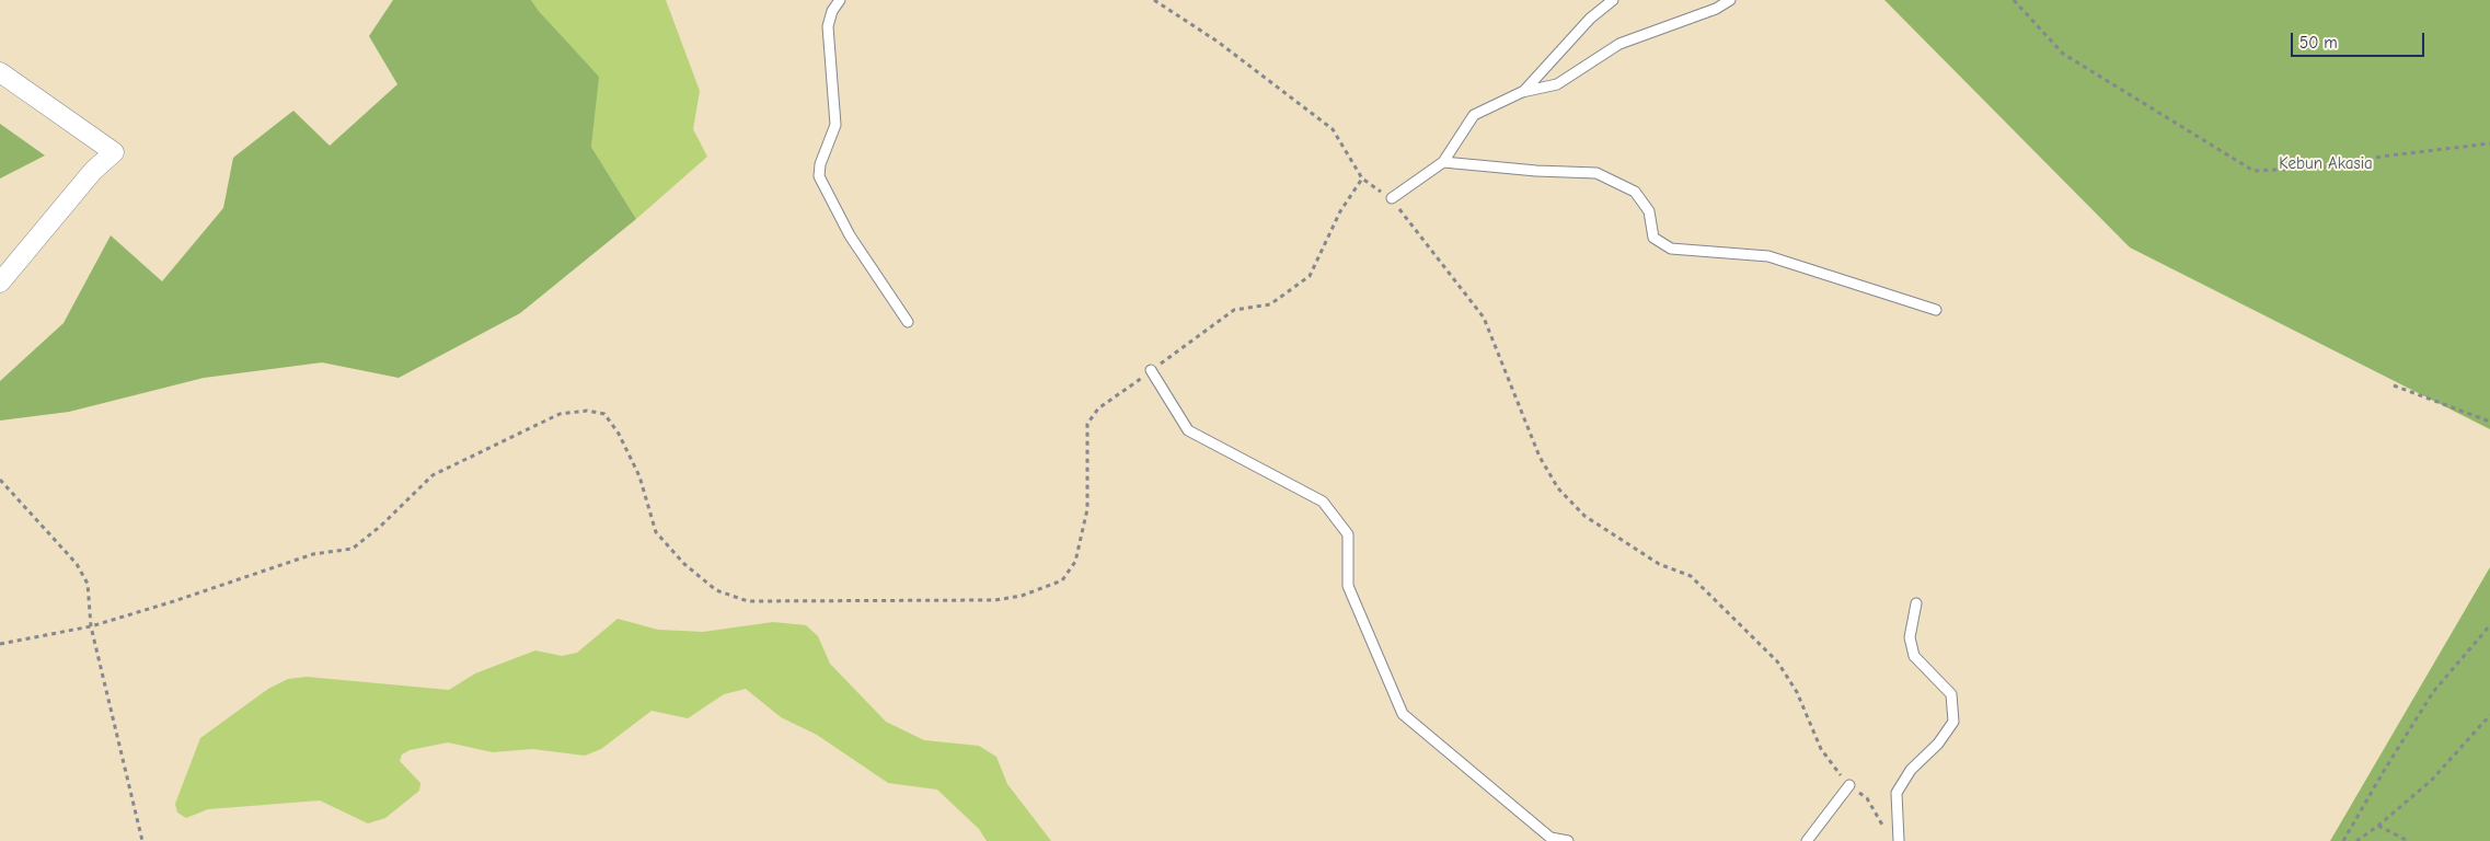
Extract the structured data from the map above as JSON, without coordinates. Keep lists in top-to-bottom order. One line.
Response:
{"parks":["Kebun Akasia"],"scale_bar":"50 m"}
